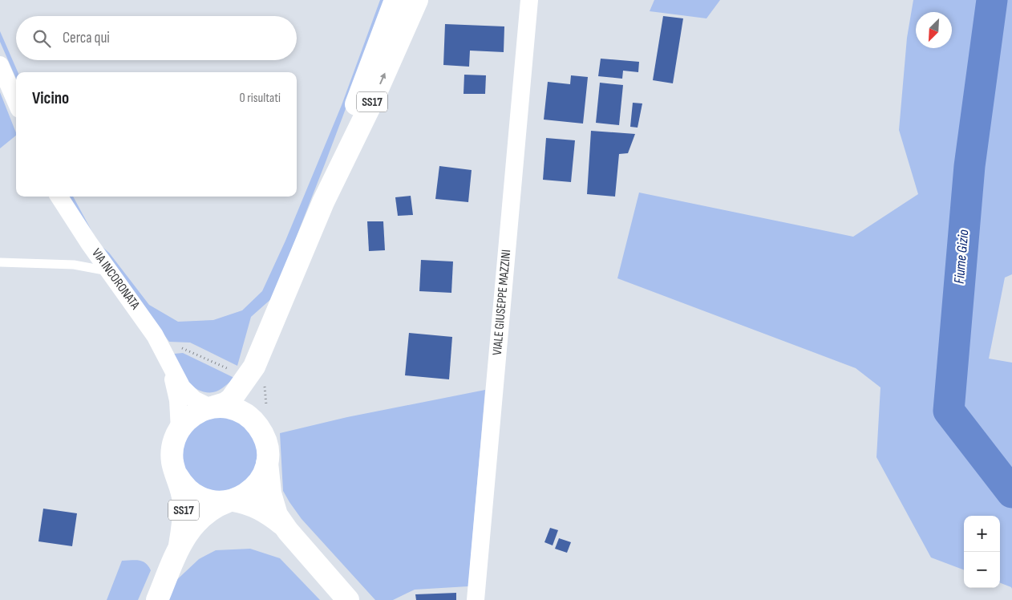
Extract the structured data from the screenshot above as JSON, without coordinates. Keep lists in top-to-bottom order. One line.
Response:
{"streets":{"main road":["SS17"],"street":["VIA INCORONATA","VIALE GIUSEPPE MAZZINI"]},"crossings":[["SS17","VIA INCORONATA"]],"water":["Fiume Gizio"],"north":"bottom left","page":{"search":"Cerca qui","heading":["Vicino","0 risultati"],"map_buttons":["+","−"]}}
